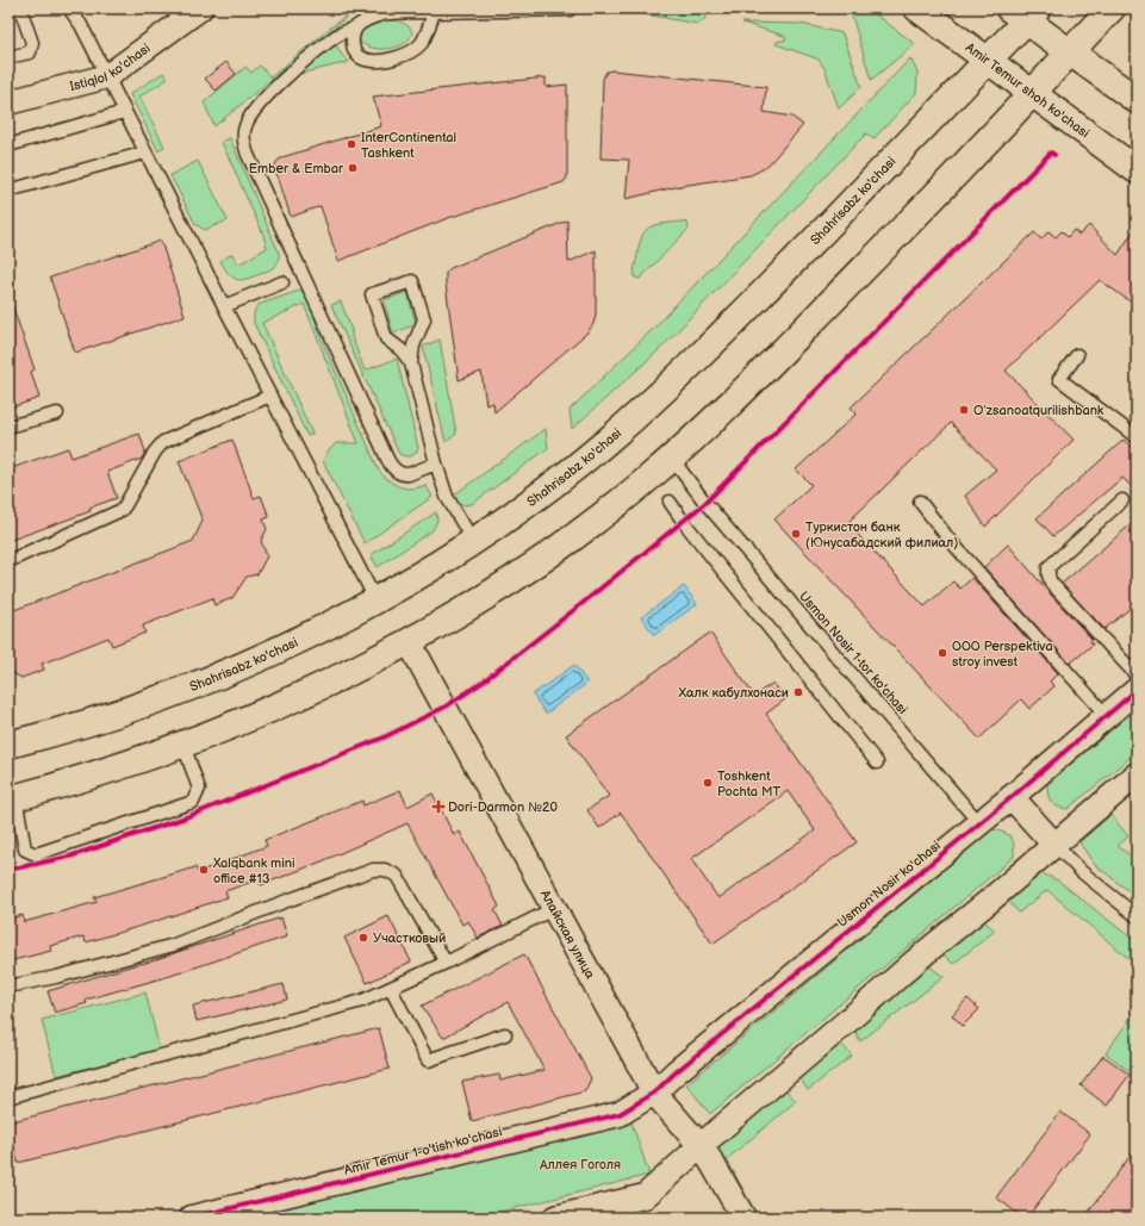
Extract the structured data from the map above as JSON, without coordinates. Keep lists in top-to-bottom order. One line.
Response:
{"streets":{"main road":["Amir Temur shoh ko'chasi","Shahrisabz ko'chasi"],"street":["Istiqlol ko'chasi","Usmon Nosir ko'chasi","Алайская улица","Amir Temur 1-o'tish ko'chasi"],"lane":["Usmon Nosir 1-tor ko'chasi"]},"crossings":[["Amir Temur shoh ko'chasi","Shahrisabz ko'chasi"],["Usmon Nosir 1-tor ko'chasi","Usmon Nosir ko'chasi"],["Usmon Nosir ko'chasi","Алайская улица"],["Usmon Nosir ko'chasi","Amir Temur 1-o'tish ko'chasi"],["Алайская улица","Amir Temur 1-o'tish ko'chasi"]],"parks":["Аллея Гоголя"],"places":{"other":["InterContinental Tashkent","Ember & Embar","Oʻzsanoatqurilishbank","Туркистон банк (Юнусабадский филиал)","ООО Perspektiva stroy invest","Халк кабулхонаси","Toshkent Pochta MT","Xalqbank mini office #13","Участковый"],"health":["Dori-Darmon №20"]}}
